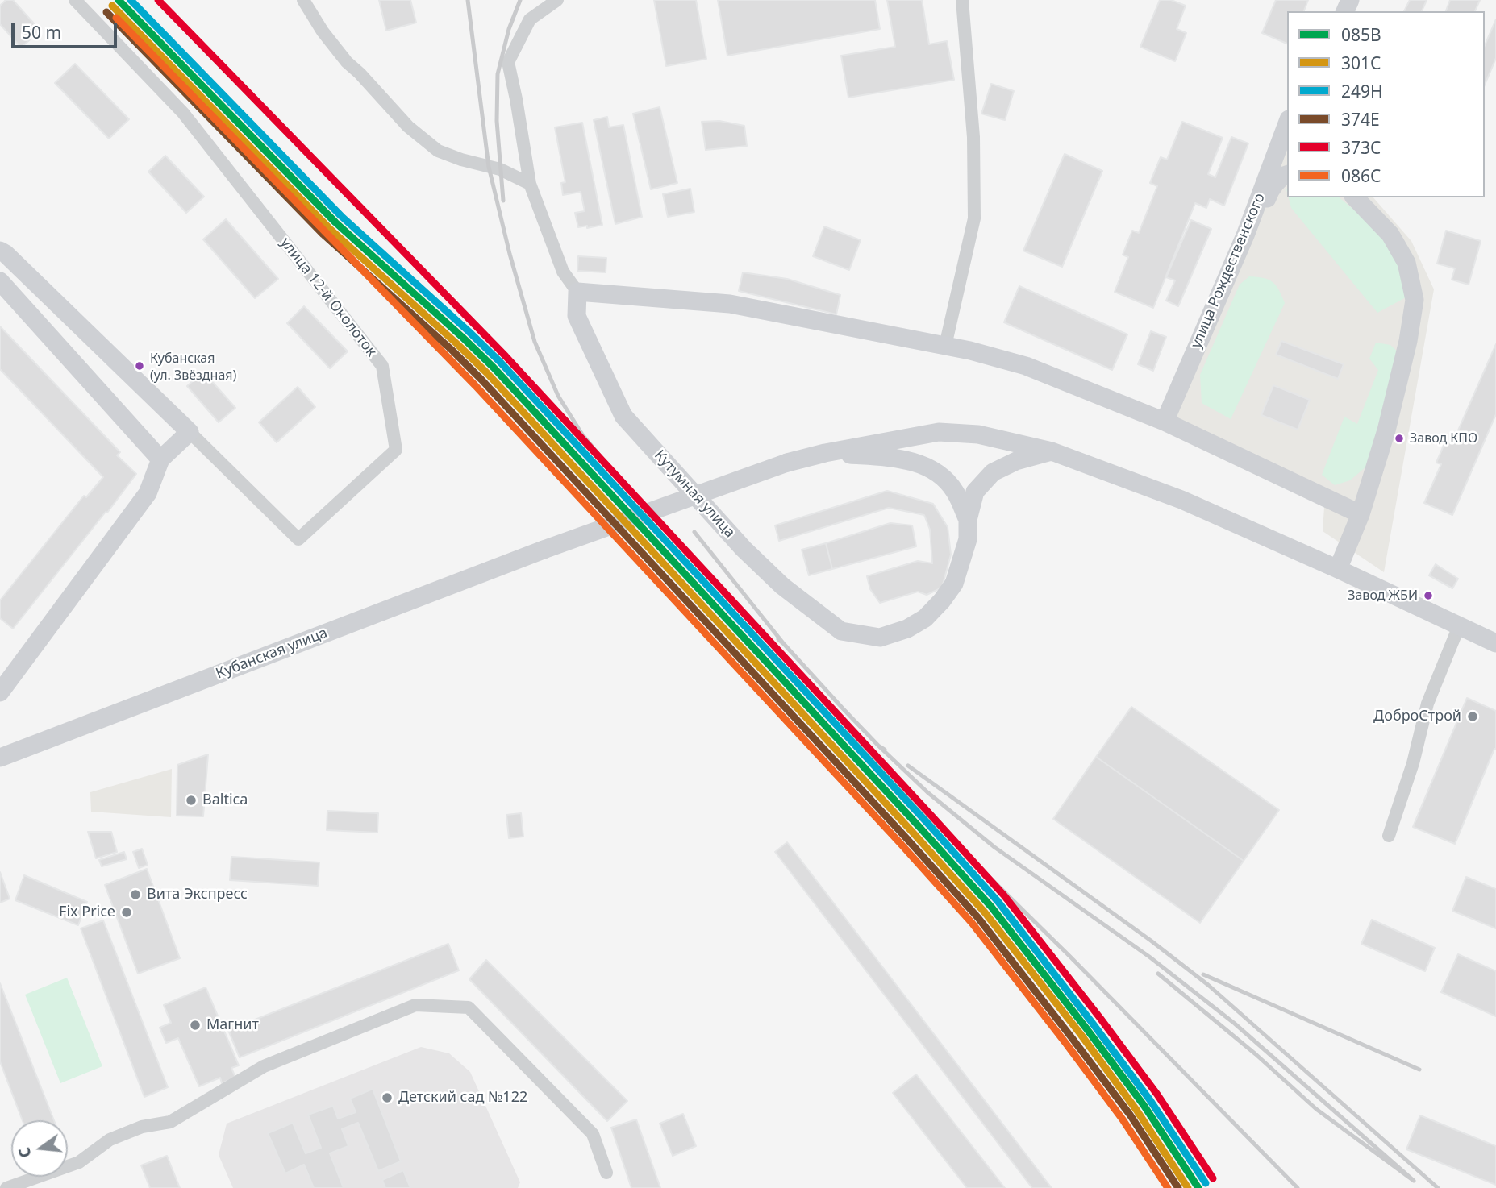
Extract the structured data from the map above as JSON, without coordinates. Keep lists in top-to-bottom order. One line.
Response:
{"streets":{"main road":["улица Рождественского","Кутумная улица","Кубанская улица"],"street":["улица 12-й Околоток"]},"places":["Кубанская (ул. Звёздная)","Завод КПО","Завод ЖБИ","ДоброСтрой","Baltica","Вита Экспресс","Fix Price","Магнит","Детский сад №122"],"lines":["transit line 085В","transit line 249Н","transit line 373C","transit line 301С","transit line 374Е","transit line 086С"],"legend":["085В","301С","249Н","374Е","373C","086С"],"scale_bar":"50 m","north":"left"}
